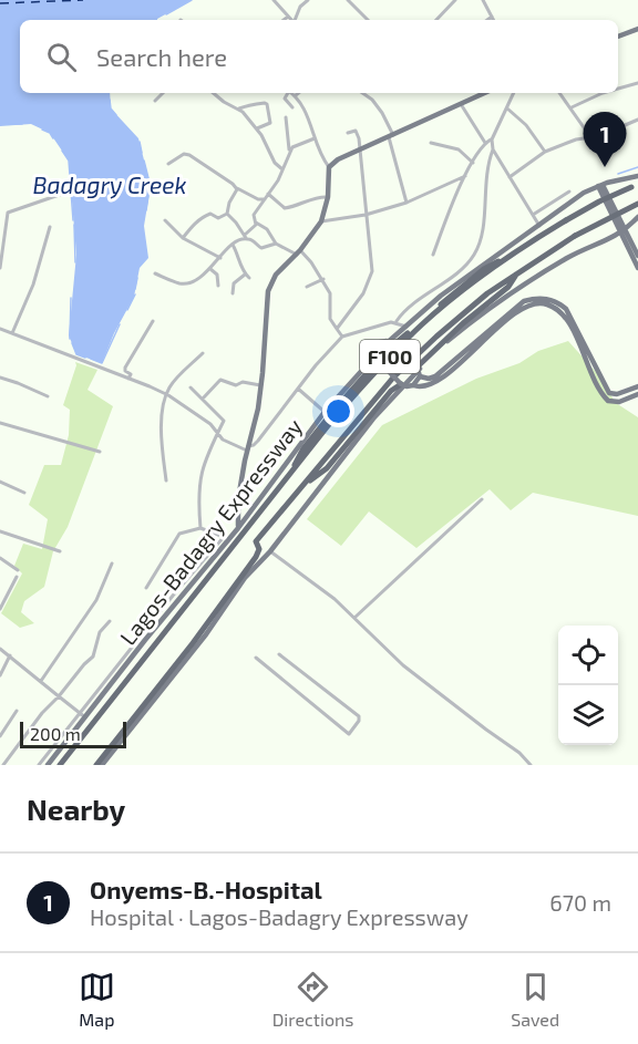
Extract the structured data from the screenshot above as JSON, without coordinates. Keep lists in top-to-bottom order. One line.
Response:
{"streets":{"highway":["F100","Lagos-Badagry Expressway"]},"water":["Badagry Creek"],"scale_bar":"200 m","page":{"search":"Search here","pins":"1","scale":"200 m","heading":"Nearby","list":[{"mark":"1","name":"Onyems-B.-Hospital","note":"Hospital · Lagos-Badagry Expressway","value":"670 m"}],"nav":["Map","Directions","Saved"]}}
